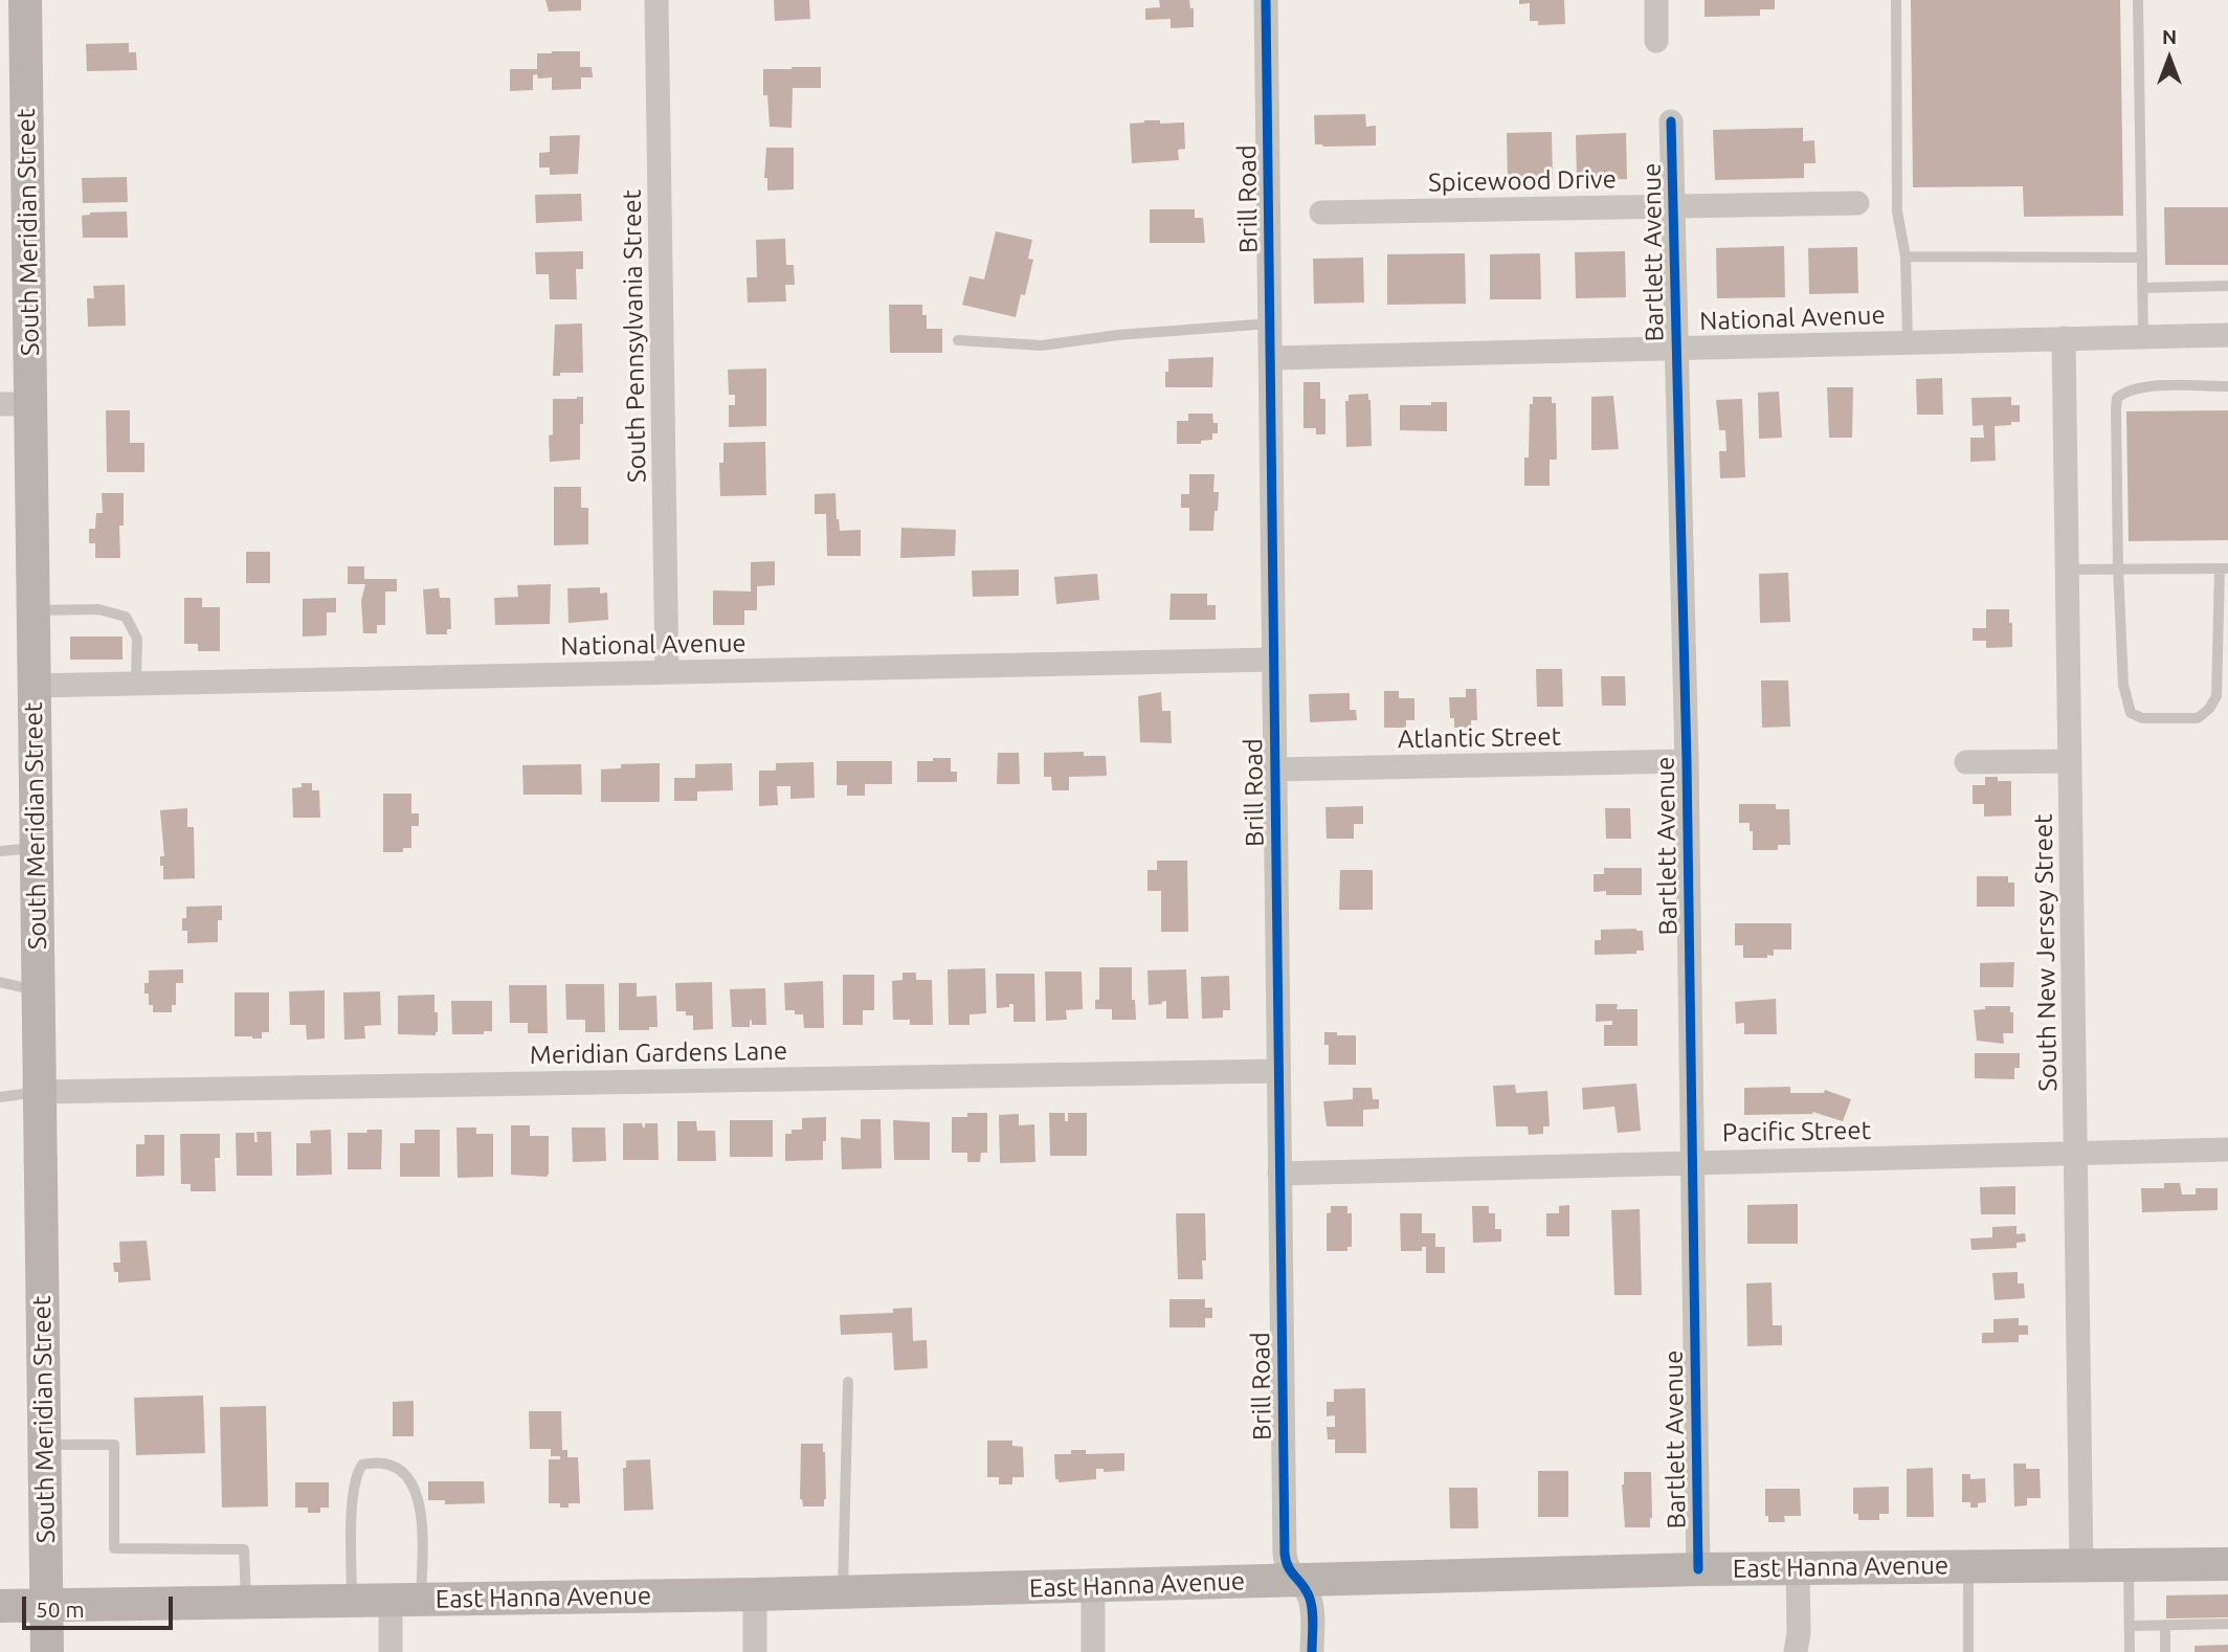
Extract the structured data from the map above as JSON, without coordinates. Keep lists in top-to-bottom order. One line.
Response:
{"streets":{"main road":["South Meridian Street","East Hanna Avenue"],"street":["Spicewood Drive","Brill Road","Bartlett Avenue","National Avenue","South Pennsylvania Street","Atlantic Street","South New Jersey Street","Meridian Gardens Lane","Pacific Street"]},"crossings":[["Spicewood Drive","Bartlett Avenue"],["Brill Road","National Avenue"],["Brill Road","Atlantic Street"],["Brill Road","Meridian Gardens Lane"],["Brill Road","Pacific Street"],["Brill Road","East Hanna Avenue"],["South Meridian Street","National Avenue"],["South Meridian Street","Meridian Gardens Lane"],["South Meridian Street","East Hanna Avenue"],["Bartlett Avenue","National Avenue"],["Bartlett Avenue","Atlantic Street"],["Bartlett Avenue","Pacific Street"],["Bartlett Avenue","East Hanna Avenue"],["National Avenue","South Pennsylvania Street"],["National Avenue","South New Jersey Street"],["South New Jersey Street","Pacific Street"],["South New Jersey Street","East Hanna Avenue"]],"scale_bar":"50 m","north":"top"}
